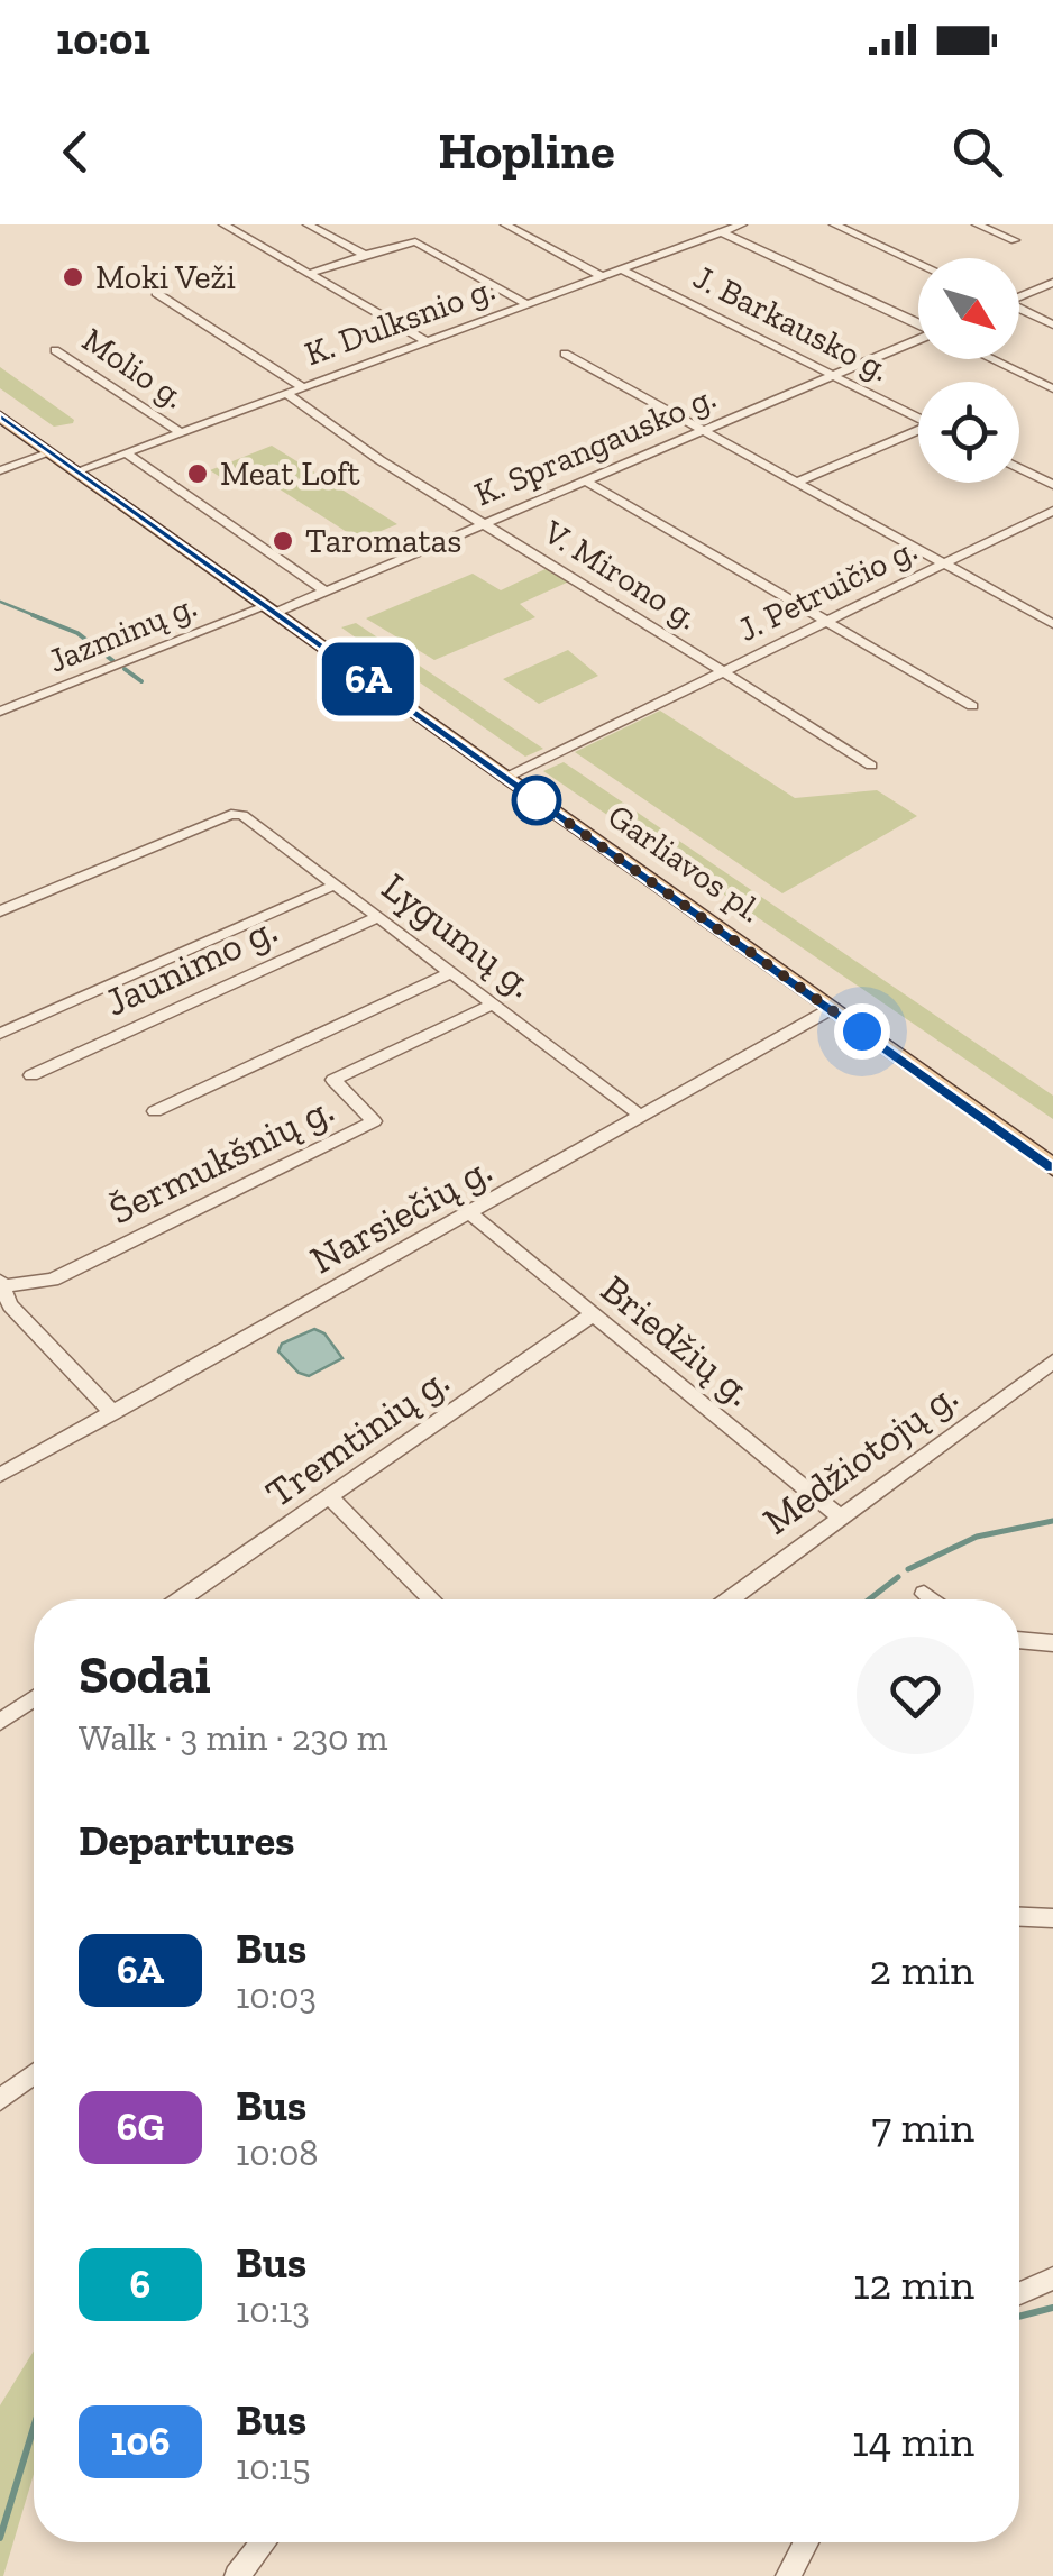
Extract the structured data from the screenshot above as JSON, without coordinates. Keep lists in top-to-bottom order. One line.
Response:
{"streets":{"main road":["Garliavos pl."],"street":["K. Dulksnio g.","J. Barkausko g.","Molio g.","K. Sprangausko g.","V. Mirono g.","J. Petruičio g.","Jazminų g.","Lygumų g.","Jaunimo g.","Šermukšnių g.","Narsiečių g.","Briedžių g.","Tremtinių g.","Medžiotojų g."]},"crossings":[["K. Dulksnio g.","J. Barkausko g."],["K. Dulksnio g.","Molio g."],["K. Dulksnio g.","V. Mirono g."],["K. Dulksnio g.","Garliavos pl."],["J. Barkausko g.","K. Sprangausko g."],["K. Sprangausko g.","V. Mirono g."],["K. Sprangausko g.","Jazminų g."],["K. Sprangausko g.","Garliavos pl."],["V. Mirono g.","J. Petruičio g."],["J. Petruičio g.","Garliavos pl."],["Jazminų g.","Garliavos pl."],["Garliavos pl.","Narsiečių g."],["Lygumų g.","Jaunimo g."],["Lygumų g.","Šermukšnių g."],["Lygumų g.","Narsiečių g."],["Narsiečių g.","Briedžių g."],["Briedžių g.","Tremtinių g."],["Briedžių g.","Medžiotojų g."]],"places":["Moki Veži","Meat Loft","Taromatas"],"lines":["bus line 6A"],"north":"bottom right","page":{"status":"10:01","header":"Hopline","on_map":"6A","heading":[["Sodai","Walk · 3 min · 230 m"],"Departures"],"list":[{"mark":"6A","name":"Bus","note":"10:03","value":"2 min"},{"mark":"6G","name":"Bus","note":"10:08","value":"7 min"},{"mark":"6","name":"Bus","note":"10:13","value":"12 min"},{"mark":"106","name":"Bus","note":"10:15","value":"14 min"}]}}
